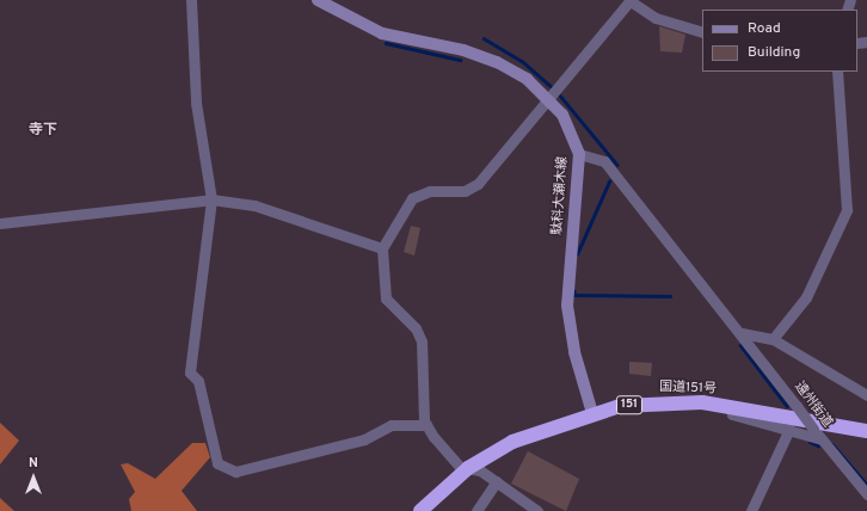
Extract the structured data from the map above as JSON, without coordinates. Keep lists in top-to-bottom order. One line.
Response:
{"streets":{"highway":["国道151号","151"],"main road":["駄科大瀬木線"],"street":["遠州街道"]},"crossings":[["駄科大瀬木線","国道151号"],["駄科大瀬木線","遠州街道"],["国道151号","遠州街道"]],"districts":["寺下"],"legend":["Road","Building"],"north":"top"}
